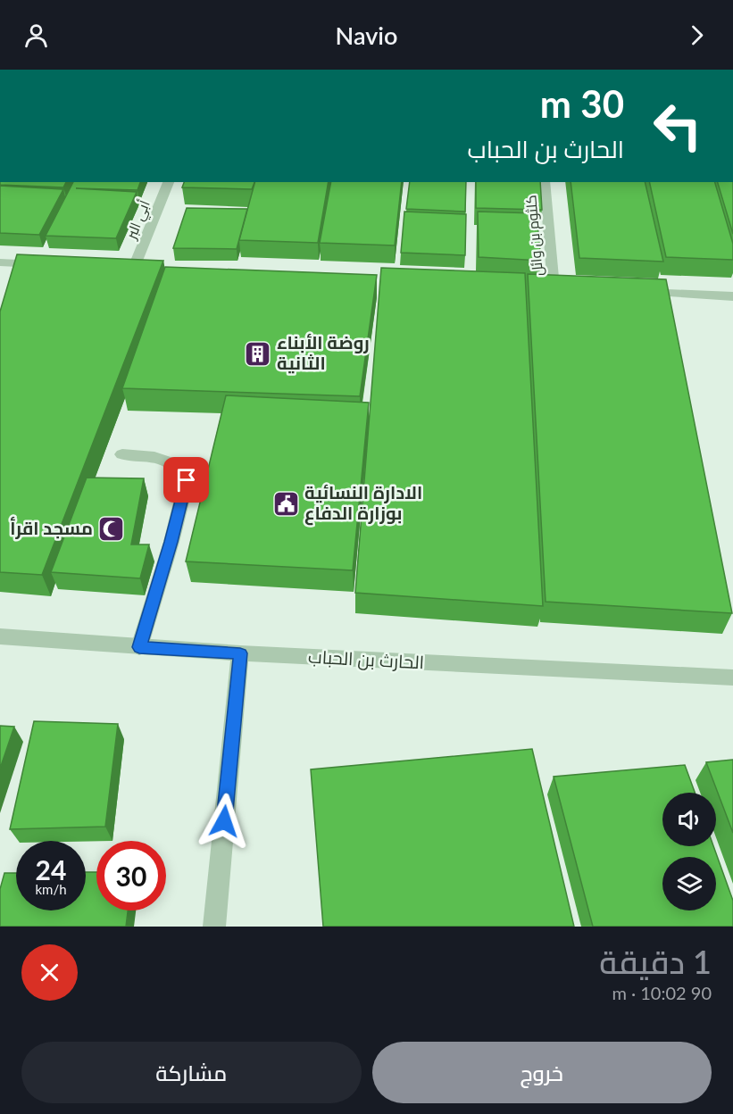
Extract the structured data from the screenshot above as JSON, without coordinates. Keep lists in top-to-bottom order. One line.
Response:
{"streets":{"street":["أبي البر","كلثوم بن وائل","الحارث بن الحباب"]},"places":{"building":["روضة الأبناء الثانية"],"public building":["الادارة النسائية بوزارة الدفاع"],"mosque":["مسجد اقرأ"]},"page":{"header":"Navio","turn":["30 m","الحارث بن الحباب"],"speed":"24 km/h","limit":"30","heading":["1 دقيقة","90 m · 10:02"],"buttons":["خروج","مشاركة"]}}
